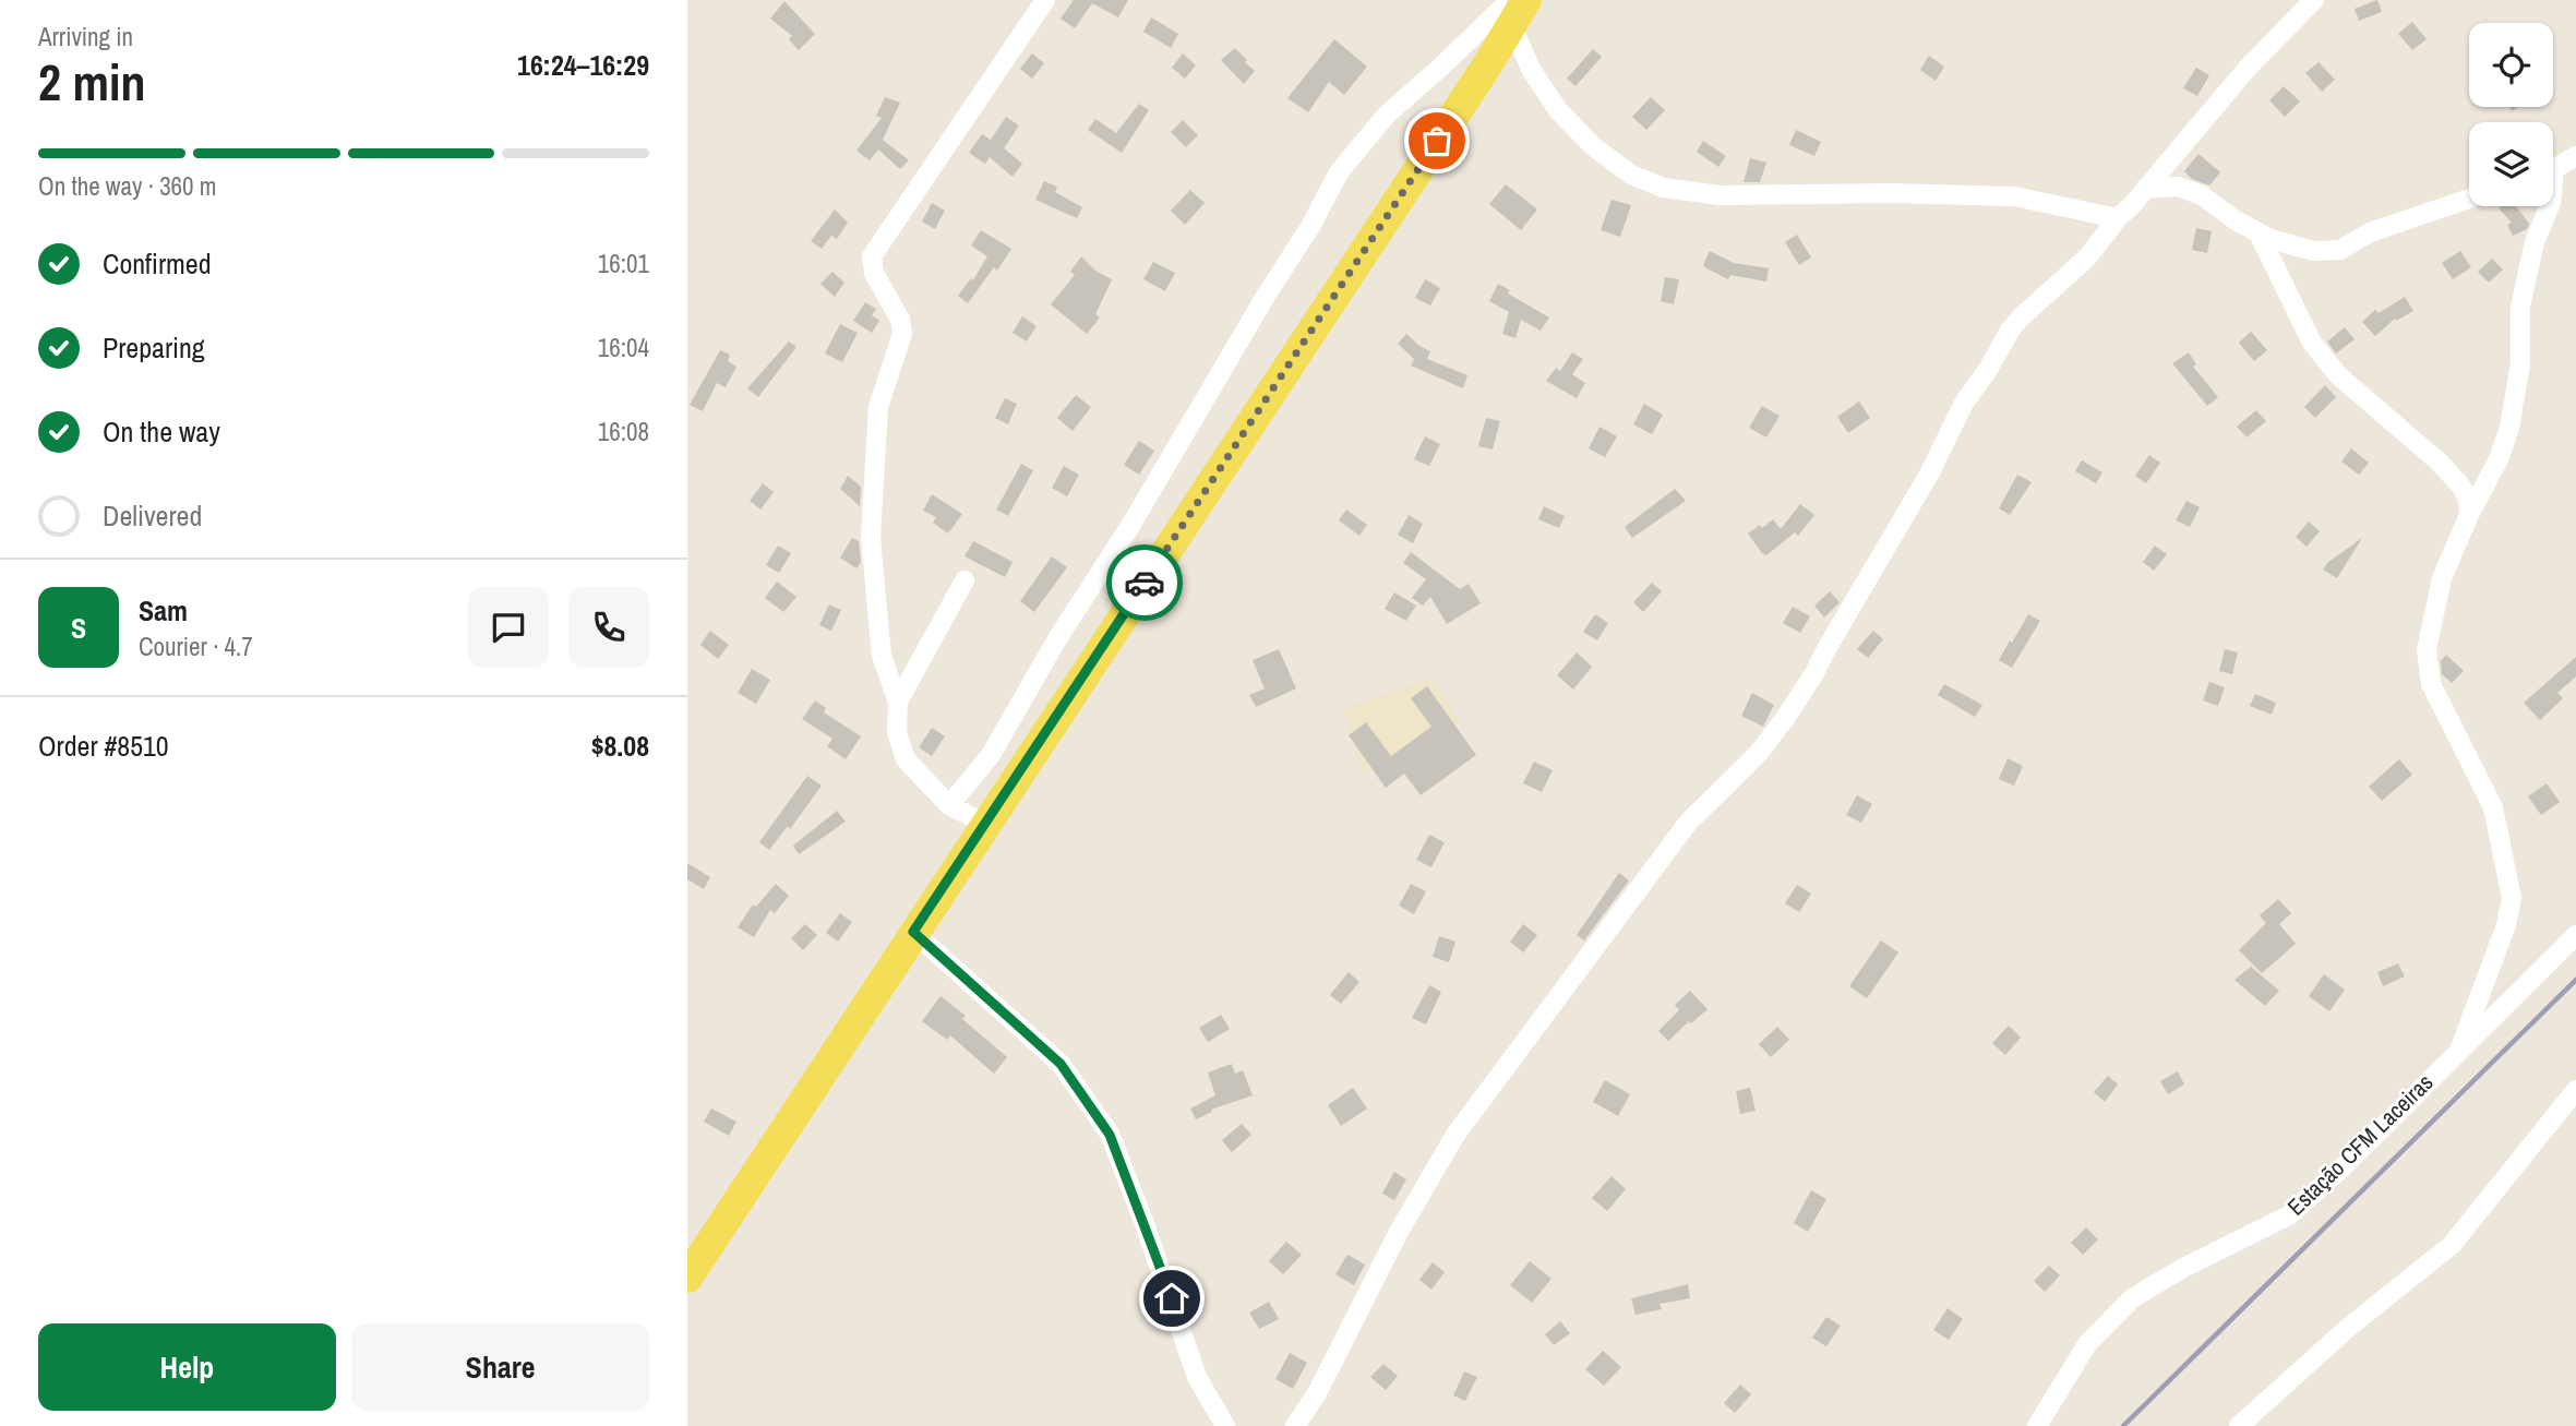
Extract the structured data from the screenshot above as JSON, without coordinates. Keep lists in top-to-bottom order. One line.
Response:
{"streets":{"street":["Estação CFM Laceiras"]},"page":{"heading":["2 min","Arriving in","16:24–16:29"],"panel":["Sam","Courier · 4.7","Order #8510","$8.08"],"bar":"On the way · 360 m","list":[["Confirmed","16:01"],["Preparing","16:04"],["On the way","16:08"],"Delivered"],"round":"S","buttons":["Help","Share"]}}
